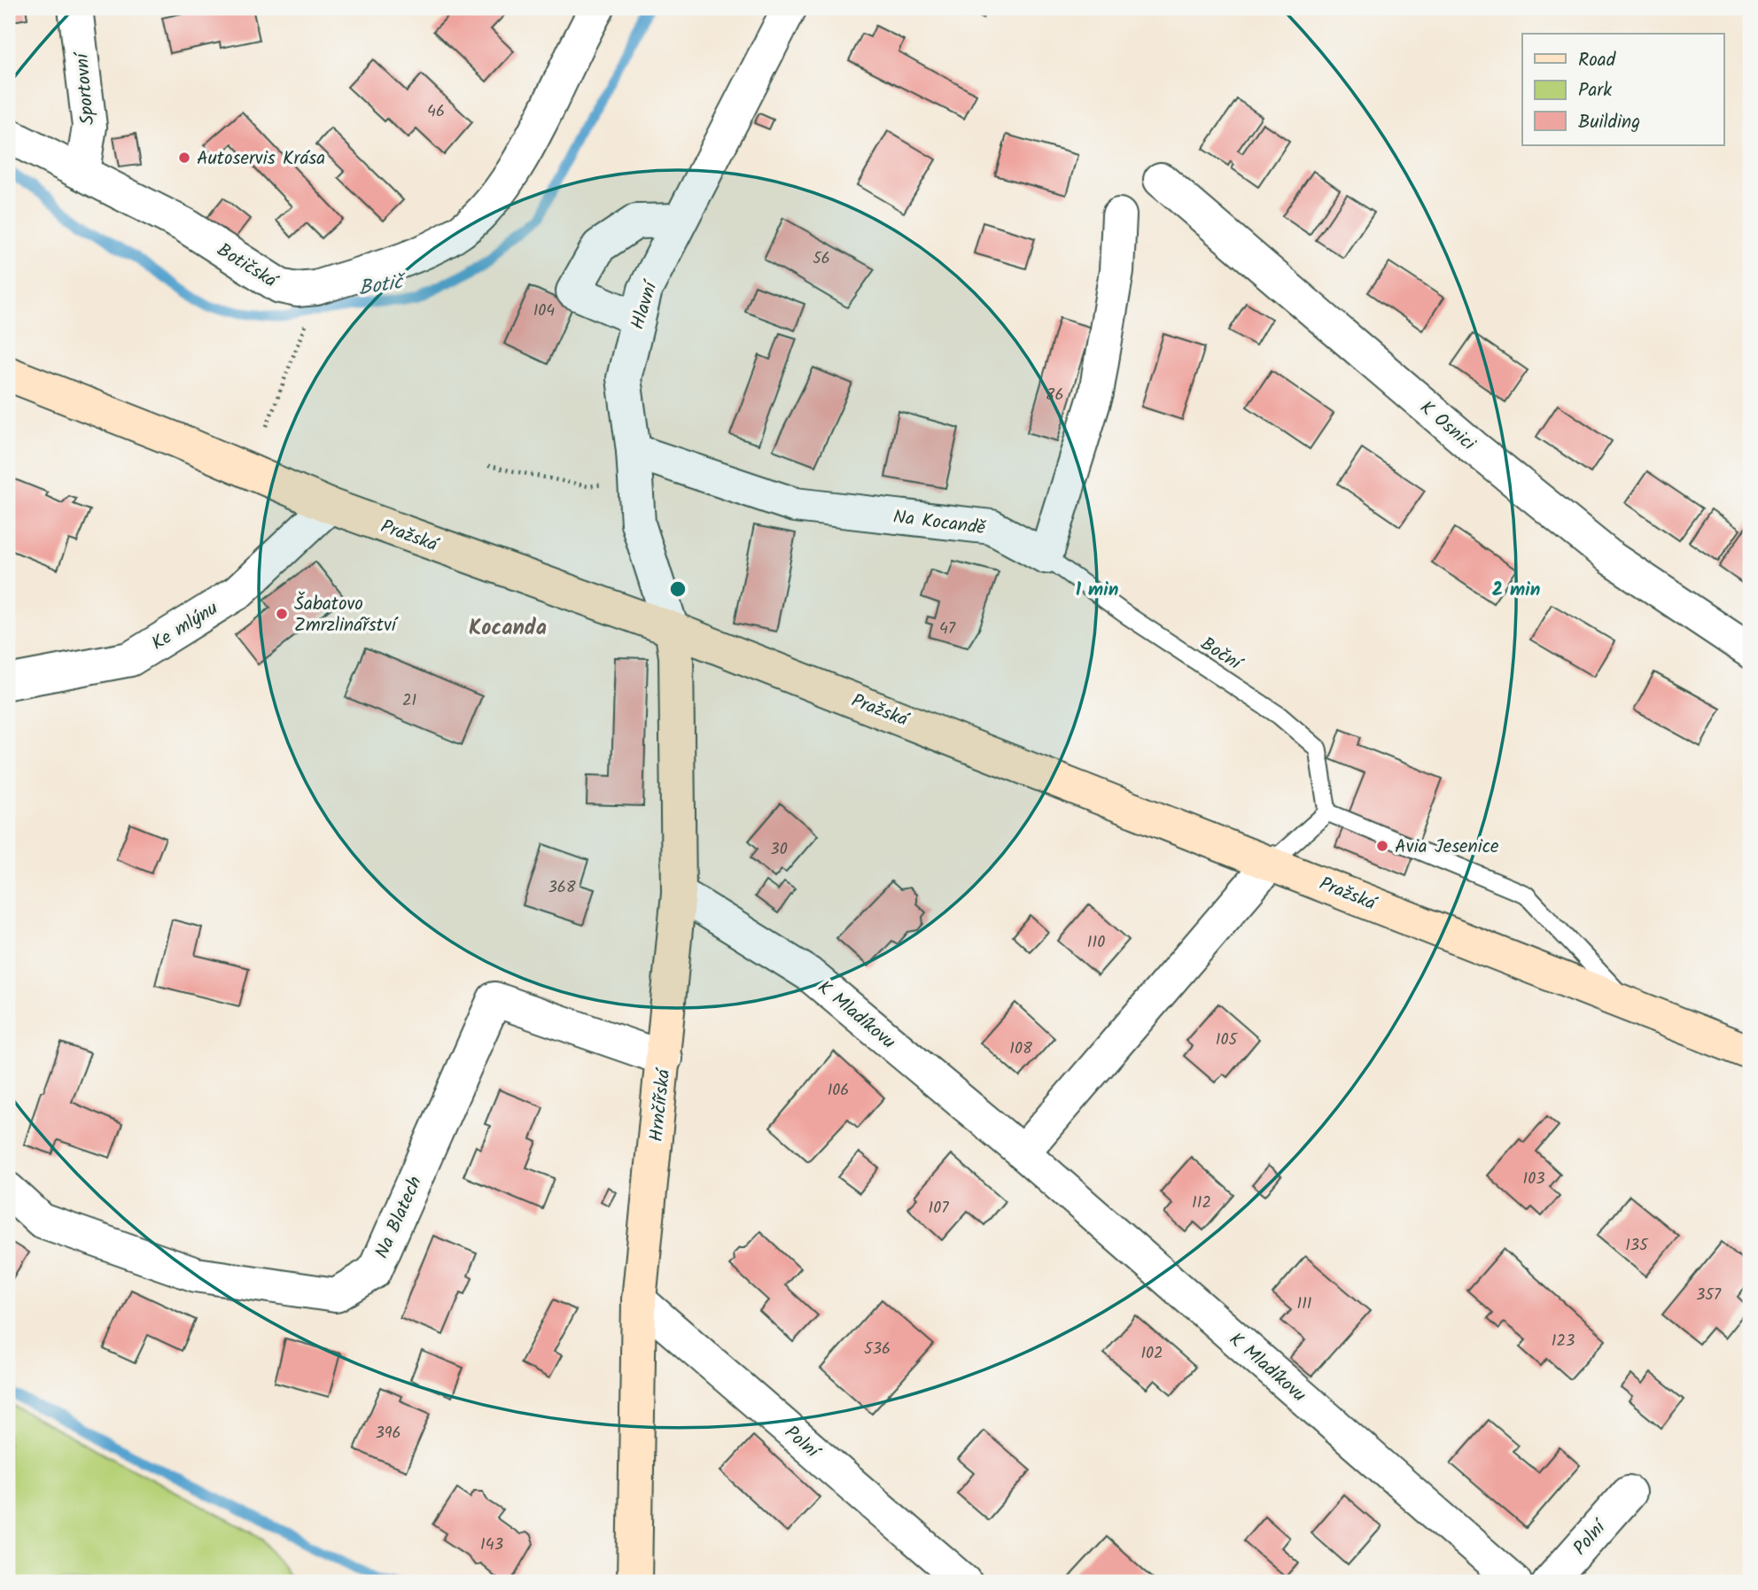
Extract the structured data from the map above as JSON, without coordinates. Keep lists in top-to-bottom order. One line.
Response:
{"streets":{"main road":["Pražská","Hrnčířská"],"street":["Sportovní","Botičská","Hlavní","K Osnici","Na Kocandě","Ke mlýnu","K Mladíkovu","Na Blatech","Polní"],"lane":["Boční"]},"crossings":[["Sportovní","Botičská"],["Hlavní","Na Kocandě"],["Hlavní","Pražská"],["Hlavní","Hrnčířská"],["Na Kocandě","Boční"],["Pražská","Ke mlýnu"],["Pražská","Hrnčířská"],["K Mladíkovu","Hrnčířská"],["Hrnčířská","Na Blatech"],["Hrnčířská","Polní"]],"districts":["Kocanda"],"water":["Botič"],"places":["Autoservis Krása","Šabatovo Zmrzlinářství","Avia Jesenice"],"house_numbers":["46","56","104","86","47","21","30","368","110","105","108","106","103","112","107","135","357","111","123","536","102","396","143"],"legend":["Road","Park","Building"],"rings":["1 min","2 min"]}
